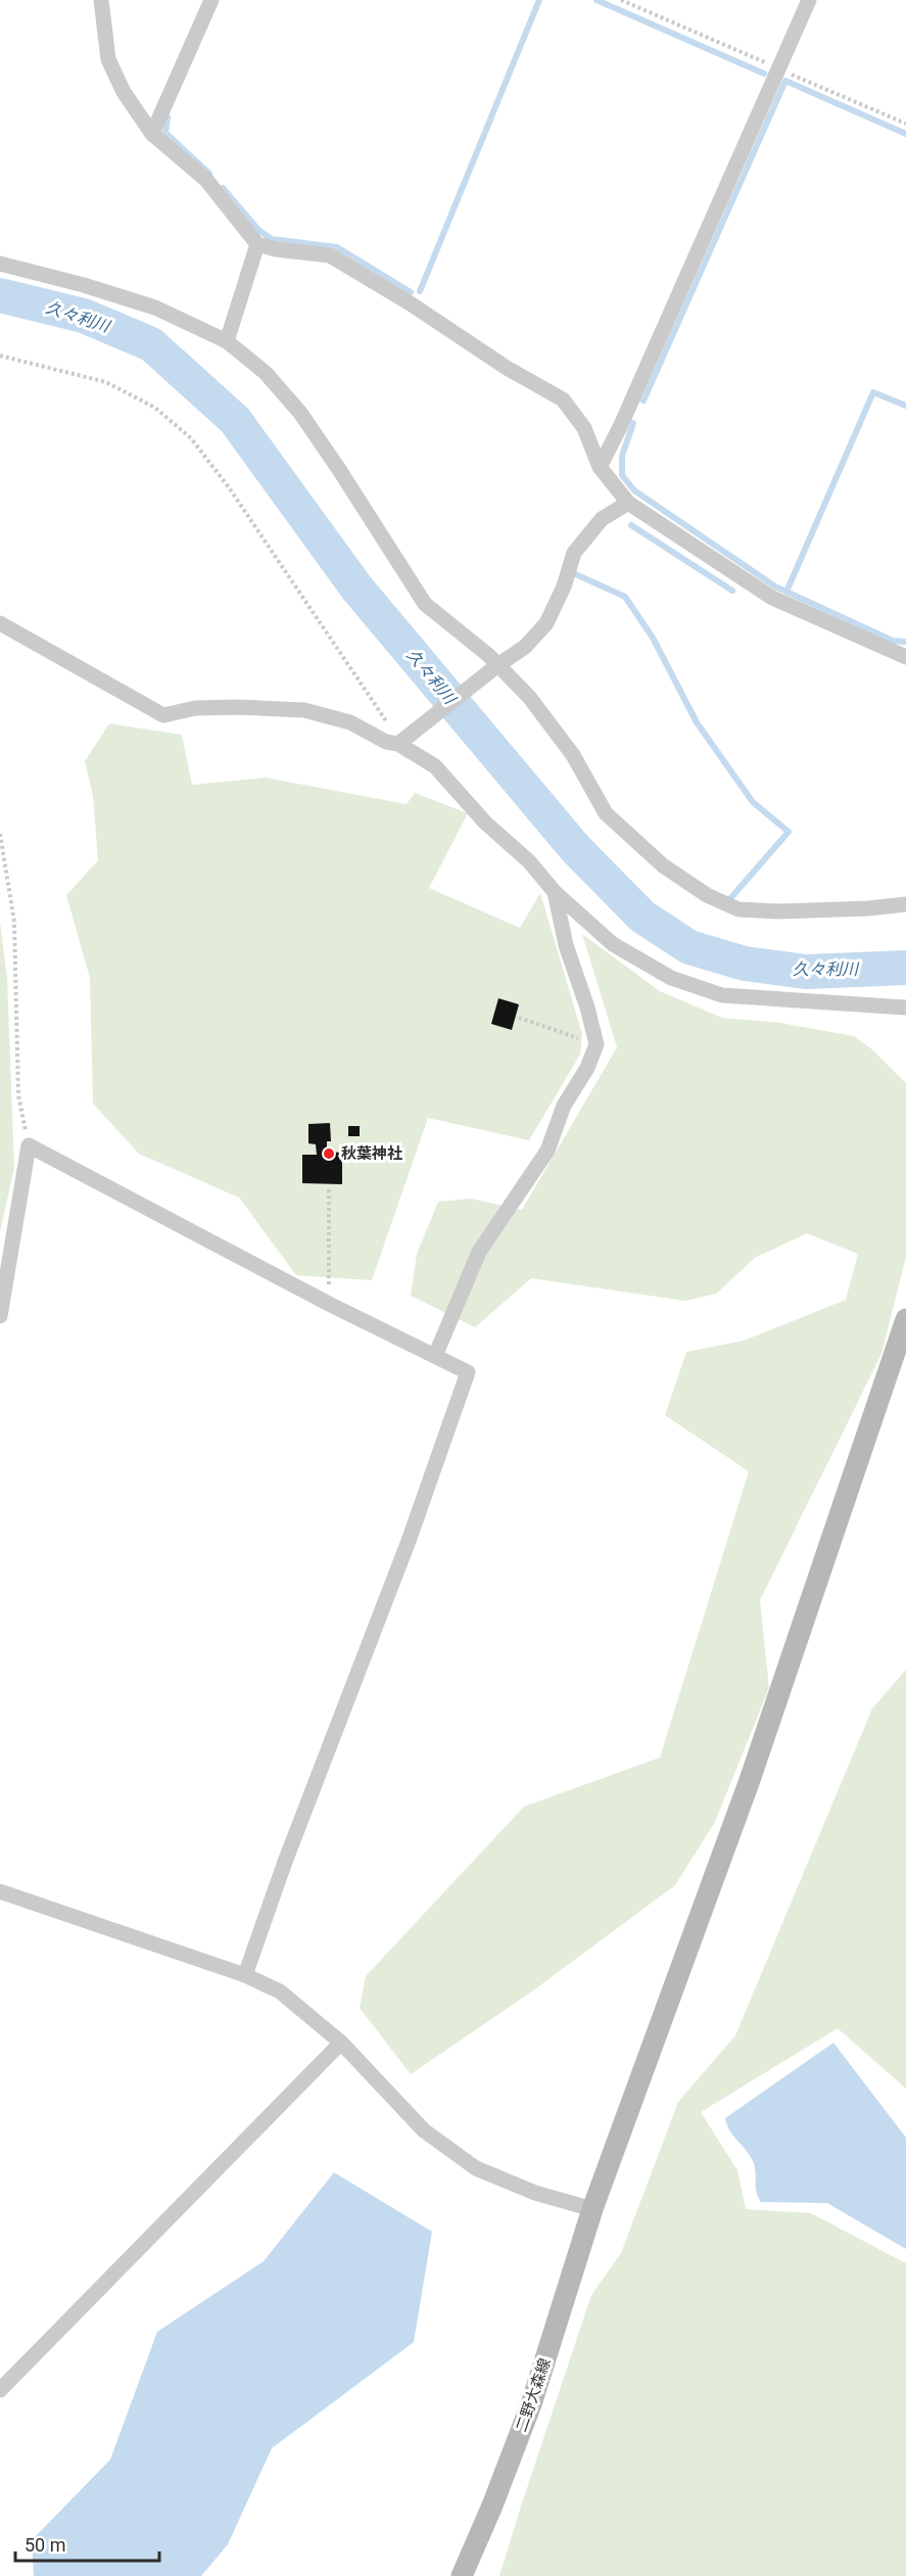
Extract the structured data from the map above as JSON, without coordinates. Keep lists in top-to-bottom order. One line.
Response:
{"streets":{"street":["二野大森線"]},"water":["久々利川"],"places":["秋葉神社"],"scale_bar":"50 m"}
